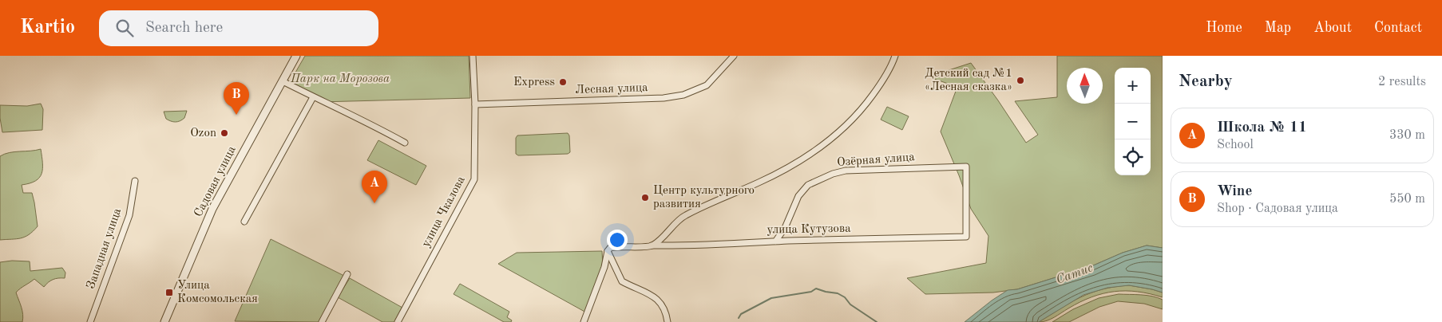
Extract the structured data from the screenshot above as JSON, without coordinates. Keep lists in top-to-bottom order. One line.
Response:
{"streets":{"street":["Лесная улица","Озёрная улица","Садовая улица","улица Чкалова","улица Кутузова","Западная улица"]},"crossings":[["Лесная улица","улица Чкалова"],["Озёрная улица","улица Кутузова"]],"water":["Сатис"],"parks":["Парк на Морозова"],"places":{"other":["Детский сад №1 «Лесная сказка»","Express","Ozon","Центр культурного развития"],"transit":["Улица Комсомольская"]},"north":"top","page":{"header":"Kartio","search":"Search here","nav":["Home","Map","About","Contact"],"heading":["Nearby","2 results"],"map_buttons":["+","−"],"pins":["B","A"],"list":[{"mark":"A","name":"Школа № 11","note":"School","value":"330 m"},{"mark":"B","name":"Wine","note":"Shop · Садовая улица","value":"550 m"}]}}
